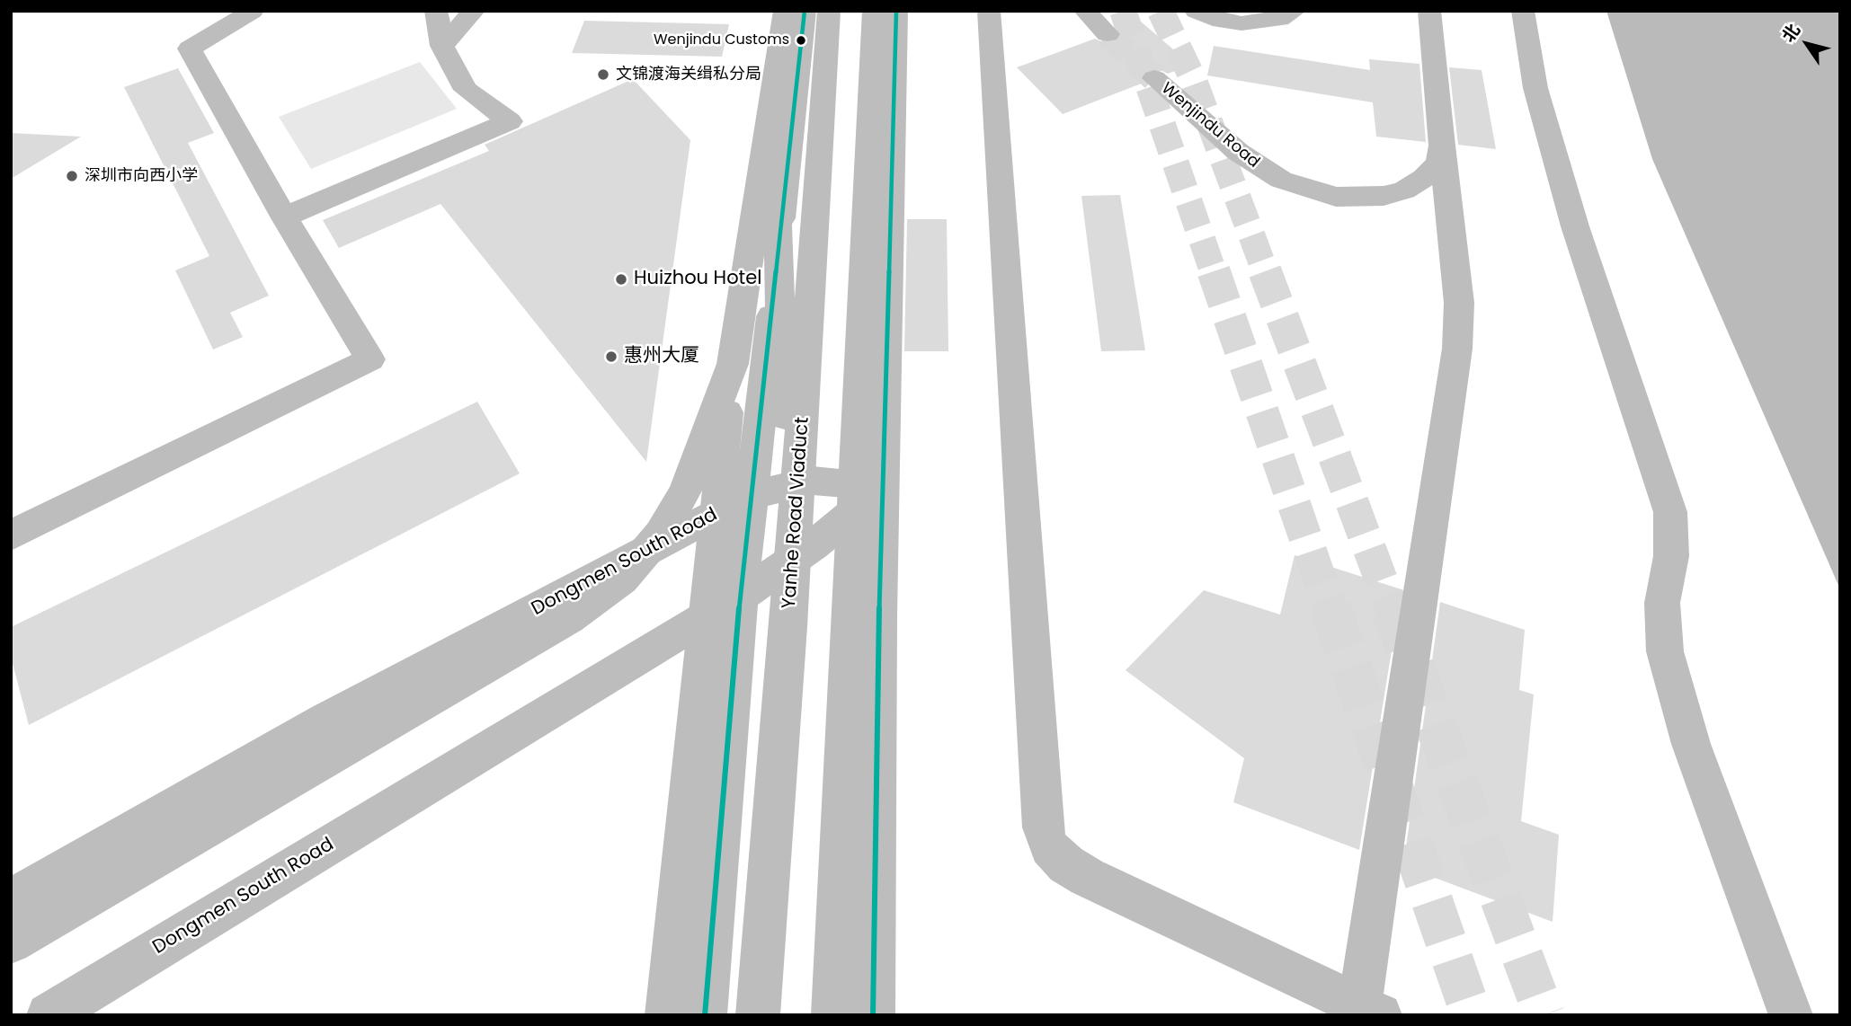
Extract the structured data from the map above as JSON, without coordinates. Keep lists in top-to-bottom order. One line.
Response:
{"streets":{"main road":["Wenjindu Road","Yanhe Road Viaduct","Dongmen South Road"]},"places":["Wenjindu Customs","文锦渡海关缉私分局","深圳市向西小学","Huizhou Hotel","惠州大厦"],"north":"top left"}
